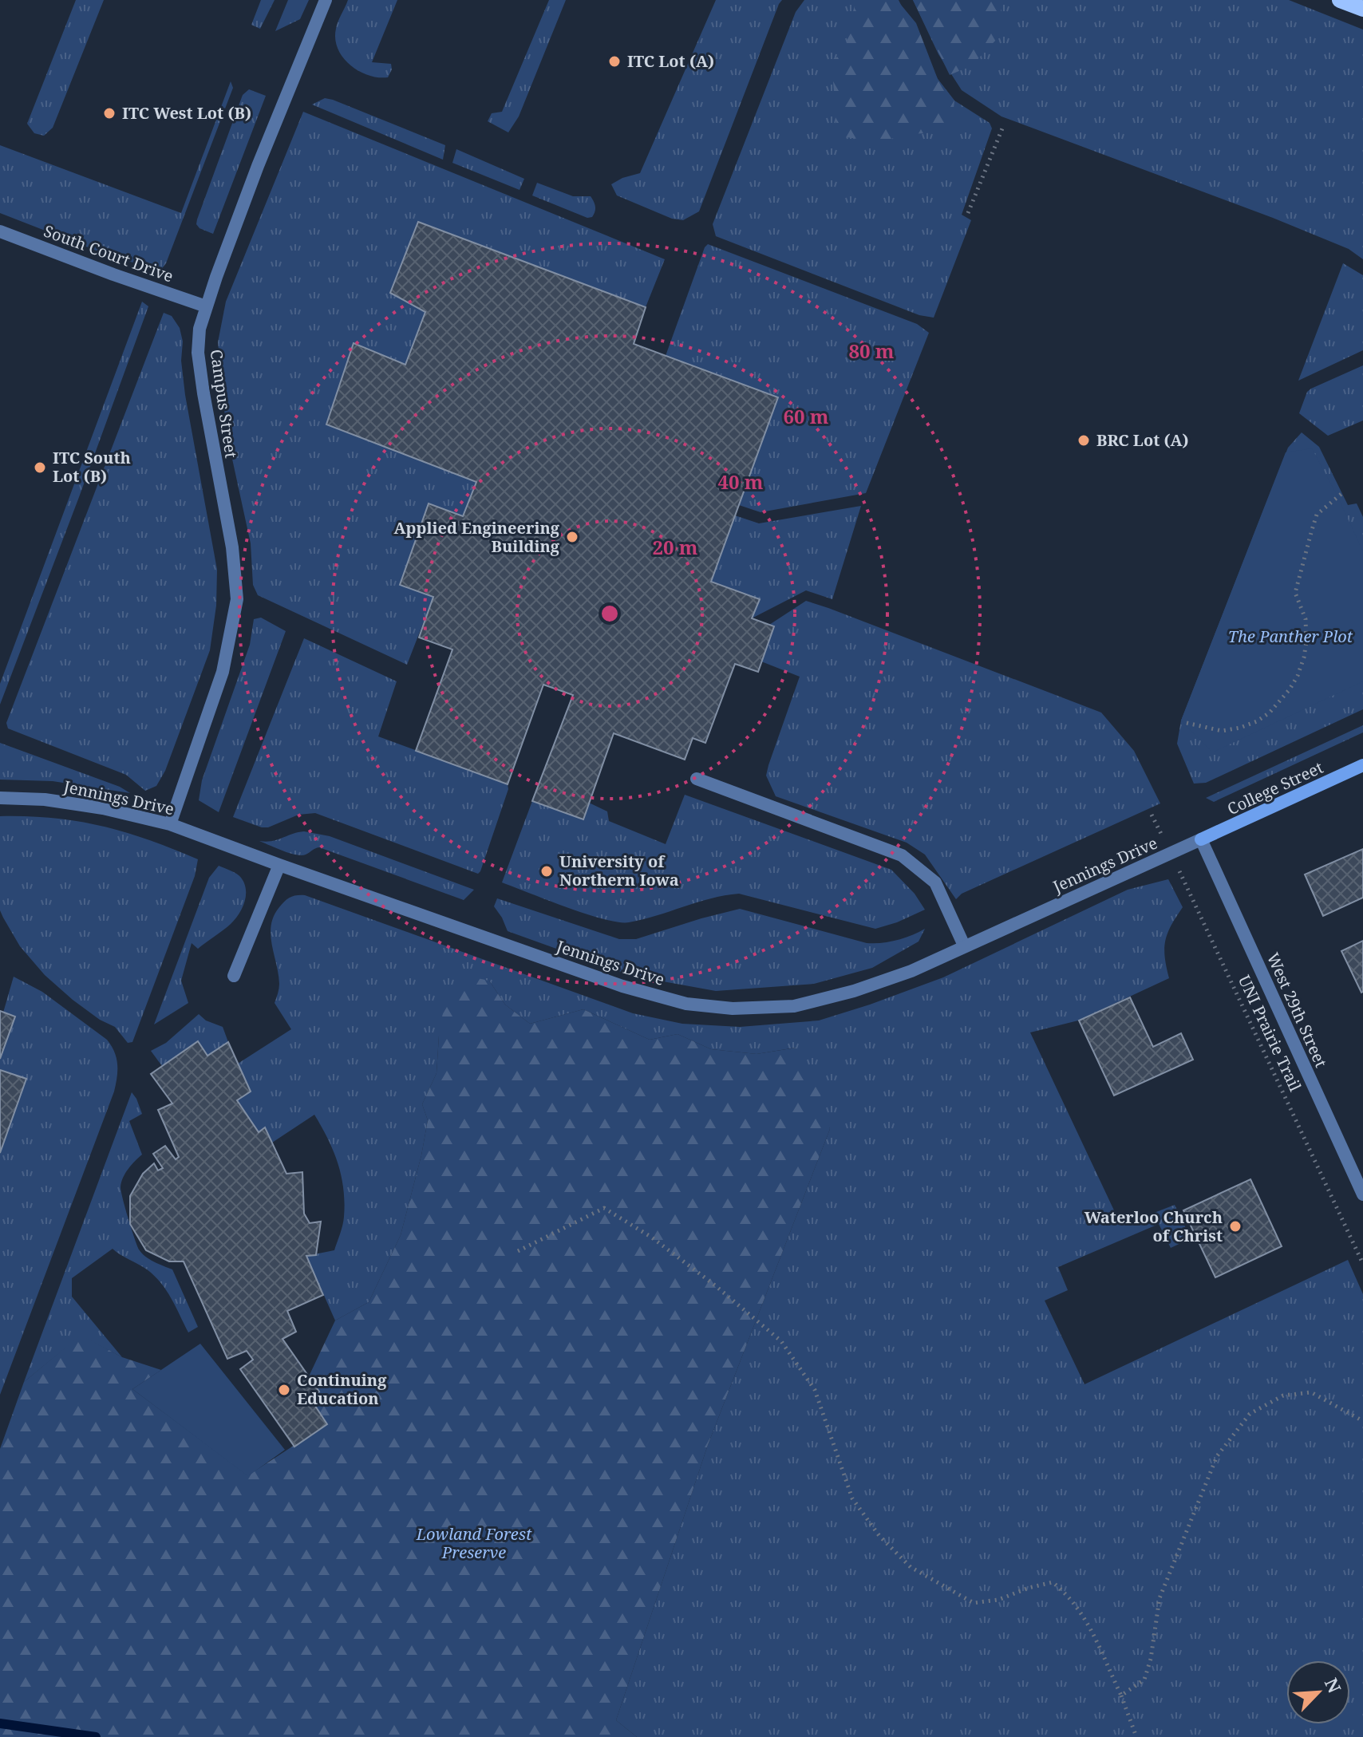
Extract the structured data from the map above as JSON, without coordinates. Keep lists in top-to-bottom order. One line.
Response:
{"streets":{"street":["South Court Drive","Campus Street","College Street","Jennings Drive","West 29th Street"],"path":["UNI Prairie Trail"]},"crossings":[["South Court Drive","Campus Street"],["Campus Street","Jennings Drive"],["College Street","Jennings Drive"],["College Street","West 29th Street"],["Jennings Drive","West 29th Street"],["Jennings Drive","UNI Prairie Trail"]],"parks":["The Panther Plot","Lowland Forest Preserve"],"places":["ITC Lot (A)","ITC West Lot (B)","BRC Lot (A)","ITC South Lot (B)","Applied Engineering Building","University of Northern Iowa","Waterloo Church of Christ","Continuing Education"],"north":"top right","rings":["80 m","60 m","40 m","20 m"]}
